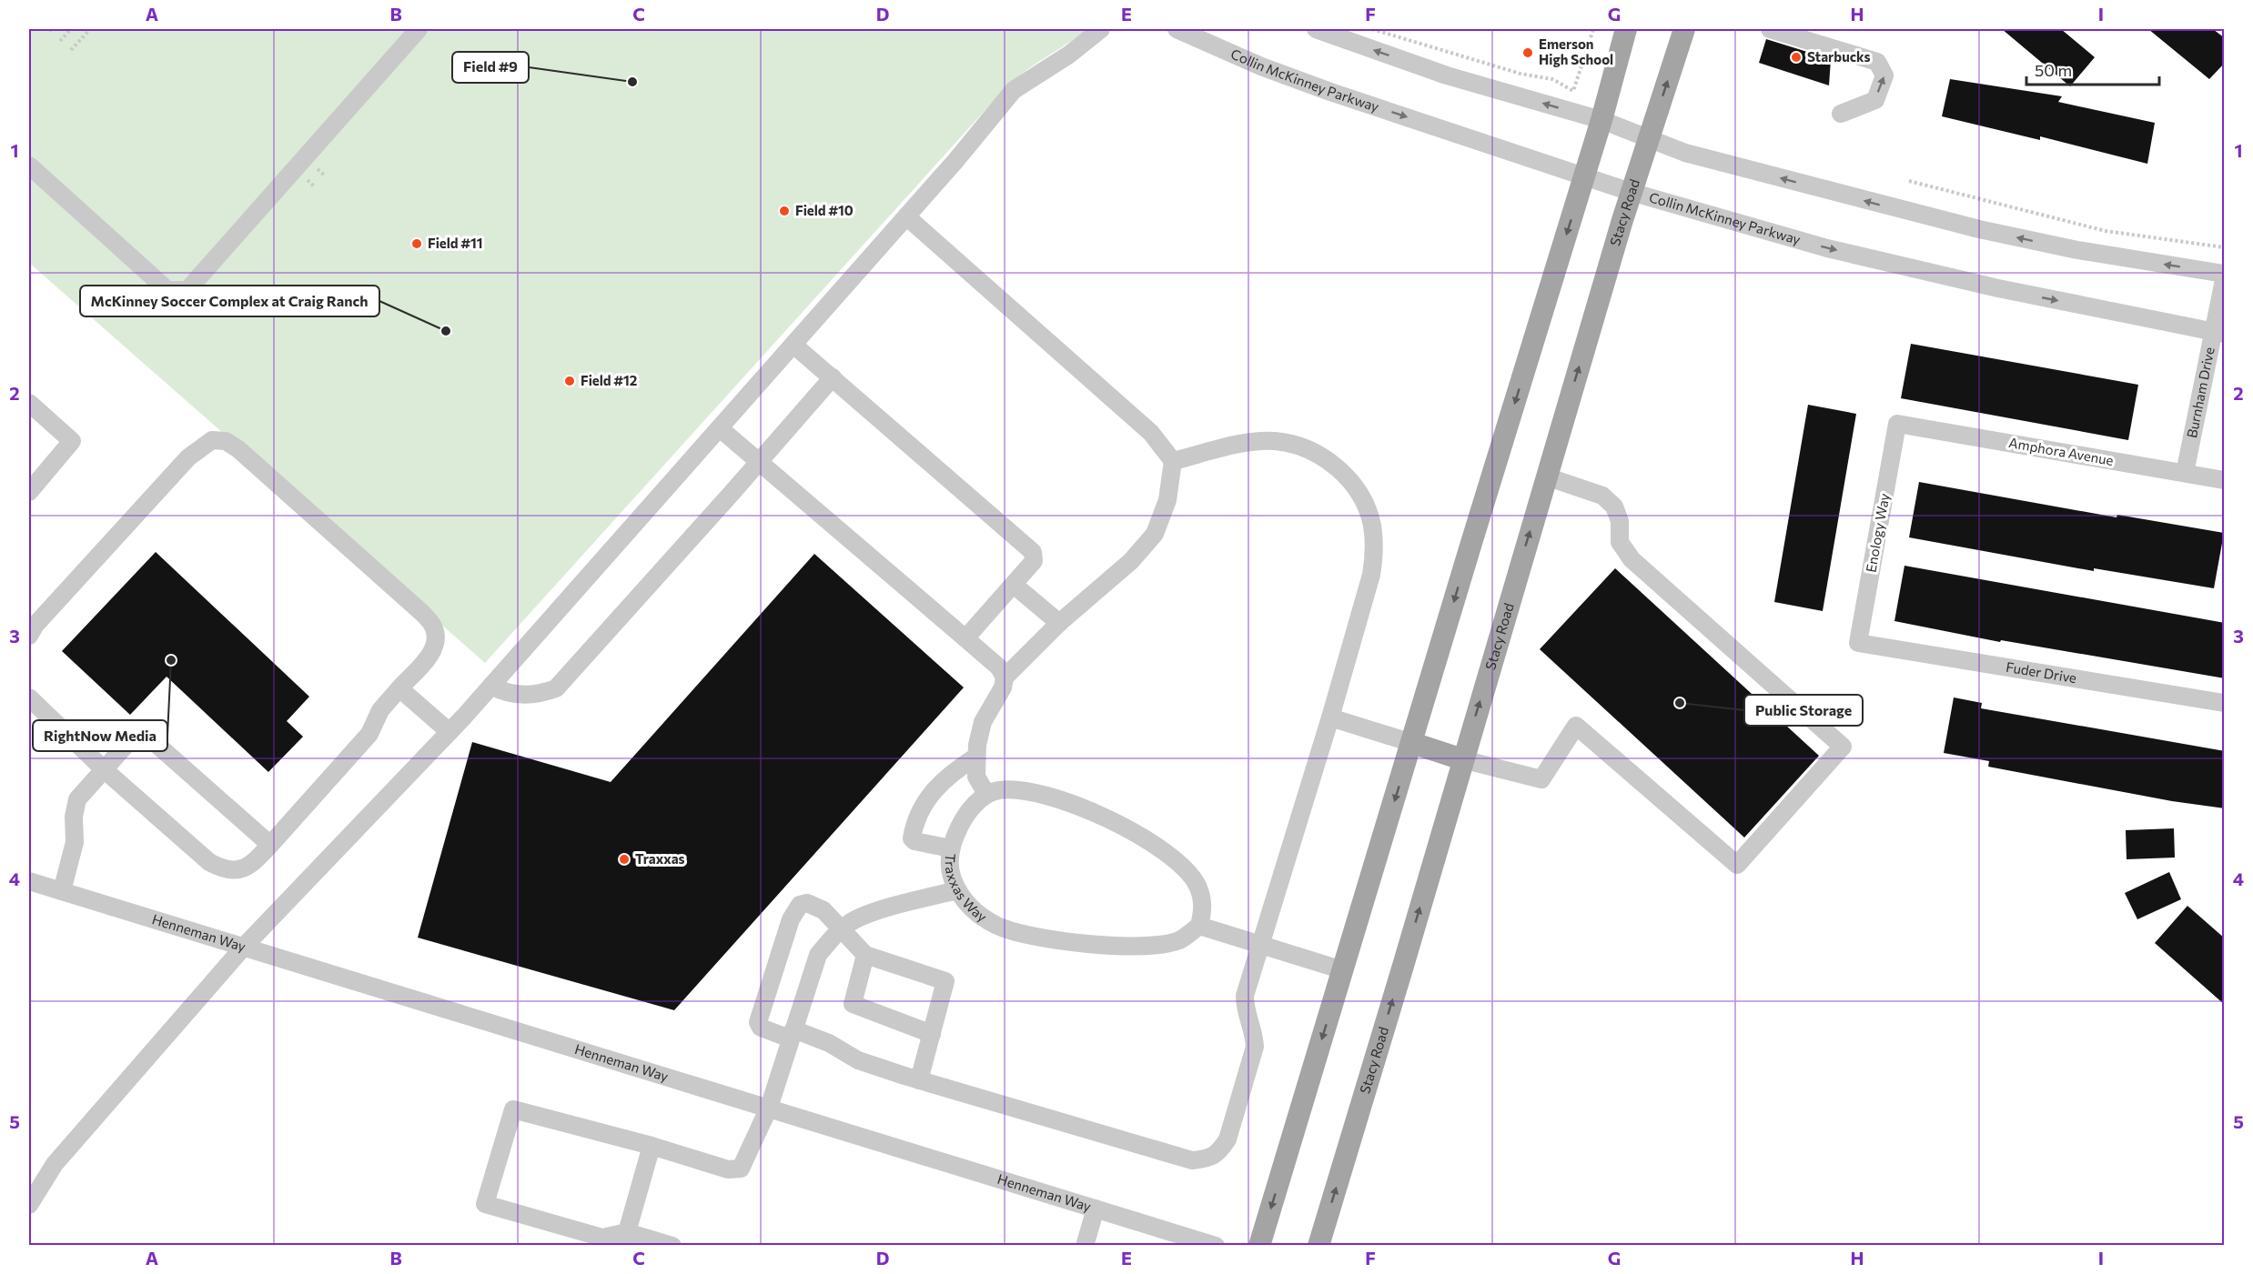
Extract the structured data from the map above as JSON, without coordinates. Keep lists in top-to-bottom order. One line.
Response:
{"streets":{"main road":["Stacy Road"],"street":["Collin McKinney Parkway","Burnham Drive","Amphora Avenue","Enology Way","Fuder Drive","Traxxas Way","Henneman Way"]},"crossings":[["Collin McKinney Parkway","Stacy Road"],["Collin McKinney Parkway","Burnham Drive"],["Burnham Drive","Amphora Avenue"],["Amphora Avenue","Enology Way"],["Enology Way","Fuder Drive"]],"places":["Emerson High School","Starbucks","Field #9","Field #10","Field #11","McKinney Soccer Complex at Craig Ranch","Field #12","RightNow Media","Public Storage","Traxxas"],"scale_bar":"50 m","grid":{"columns":["A","B","C","D","E","F","G","H","I"],"rows":["1","2","3","4","5"]}}
